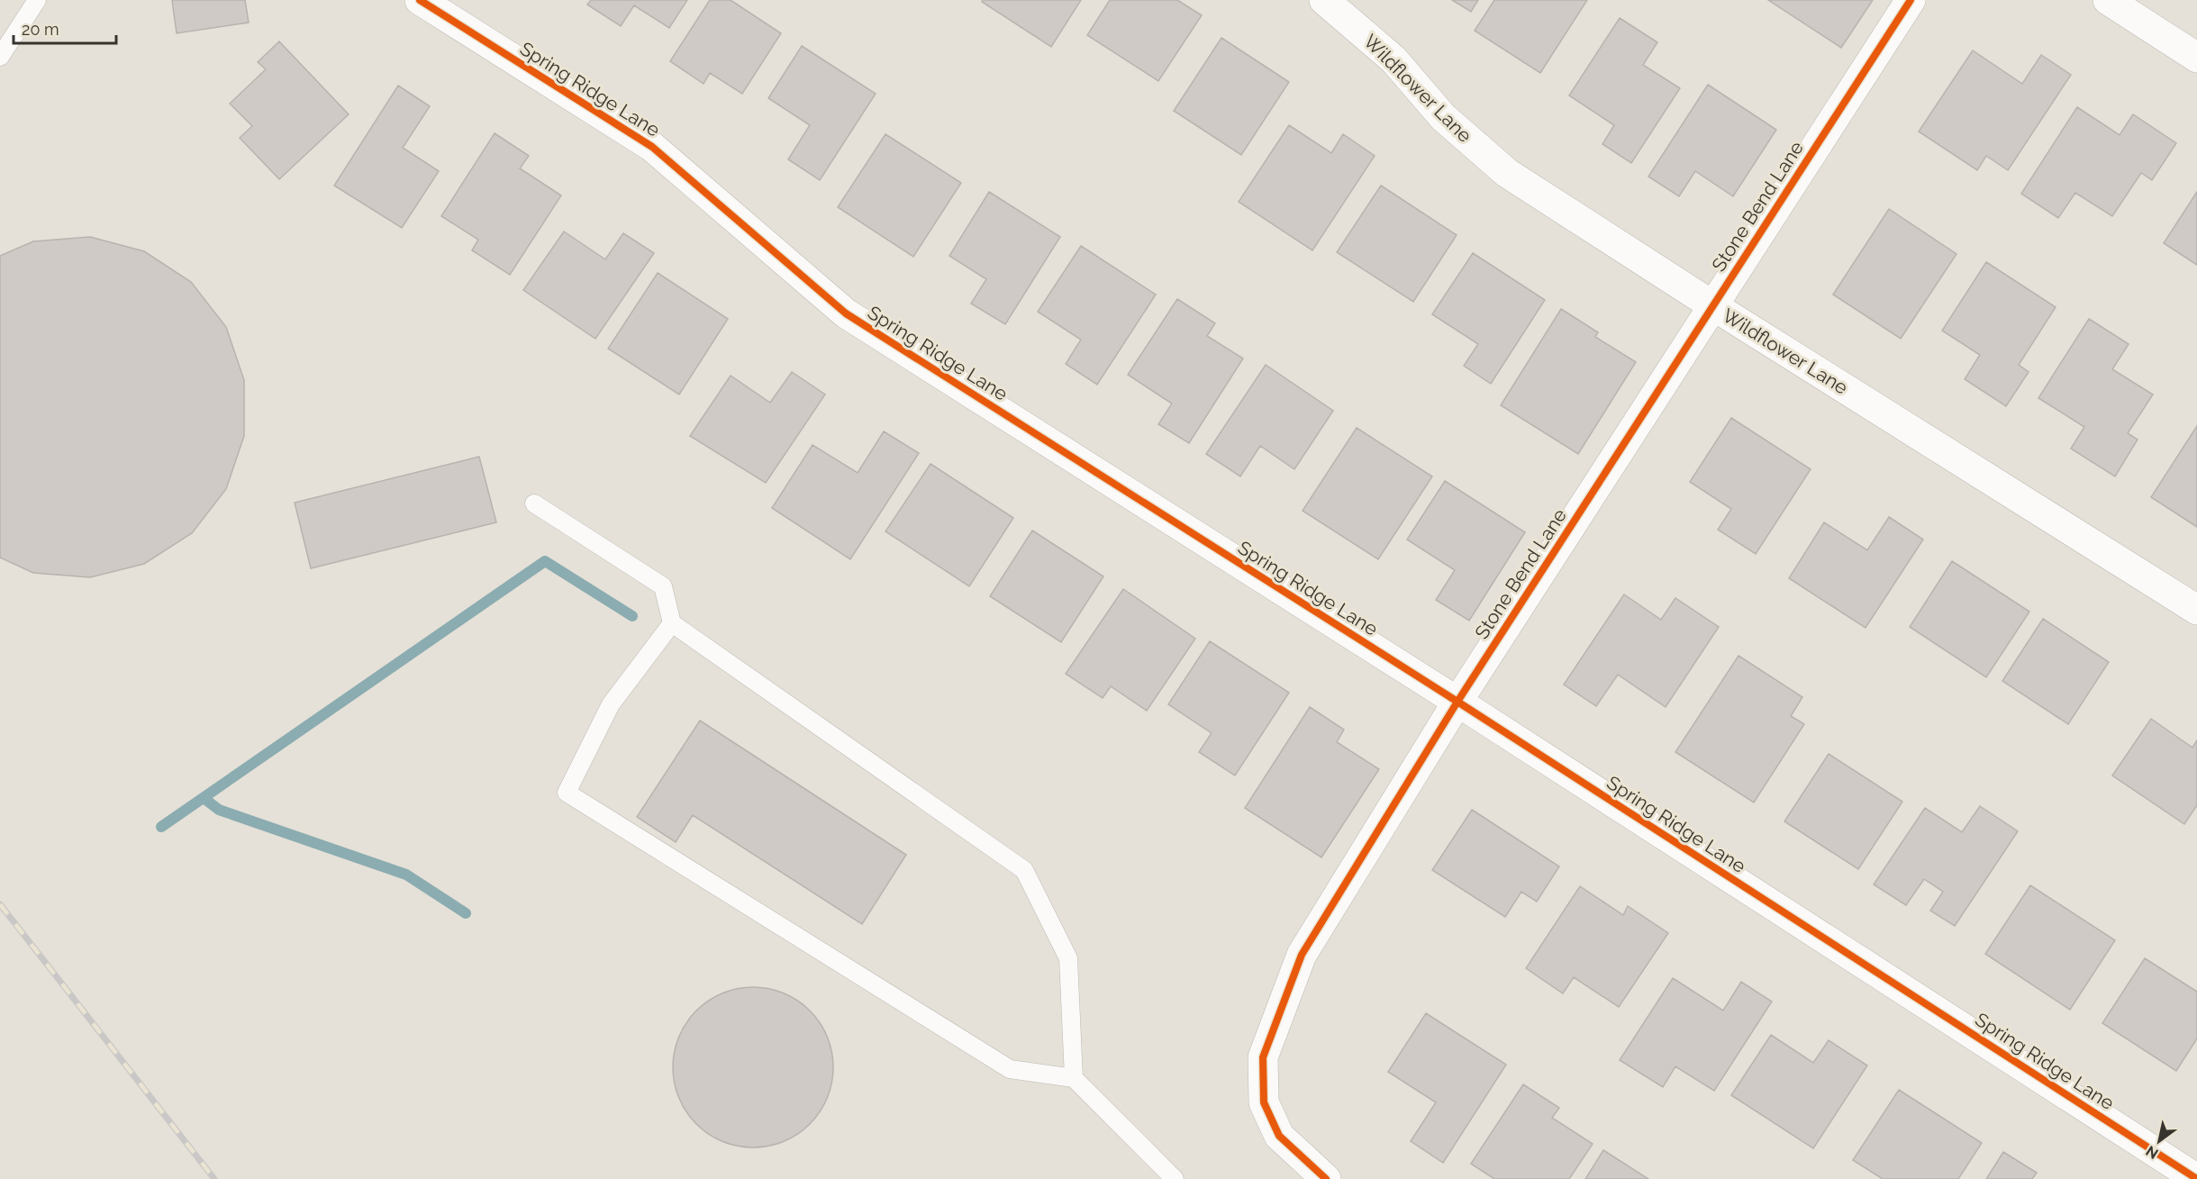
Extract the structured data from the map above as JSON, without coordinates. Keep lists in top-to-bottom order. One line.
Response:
{"streets":{"street":["Wildflower Lane","Spring Ridge Lane","Stone Bend Lane"]},"crossings":[["Wildflower Lane","Stone Bend Lane"],["Spring Ridge Lane","Stone Bend Lane"]],"scale_bar":"20 m","north":"bottom left"}
